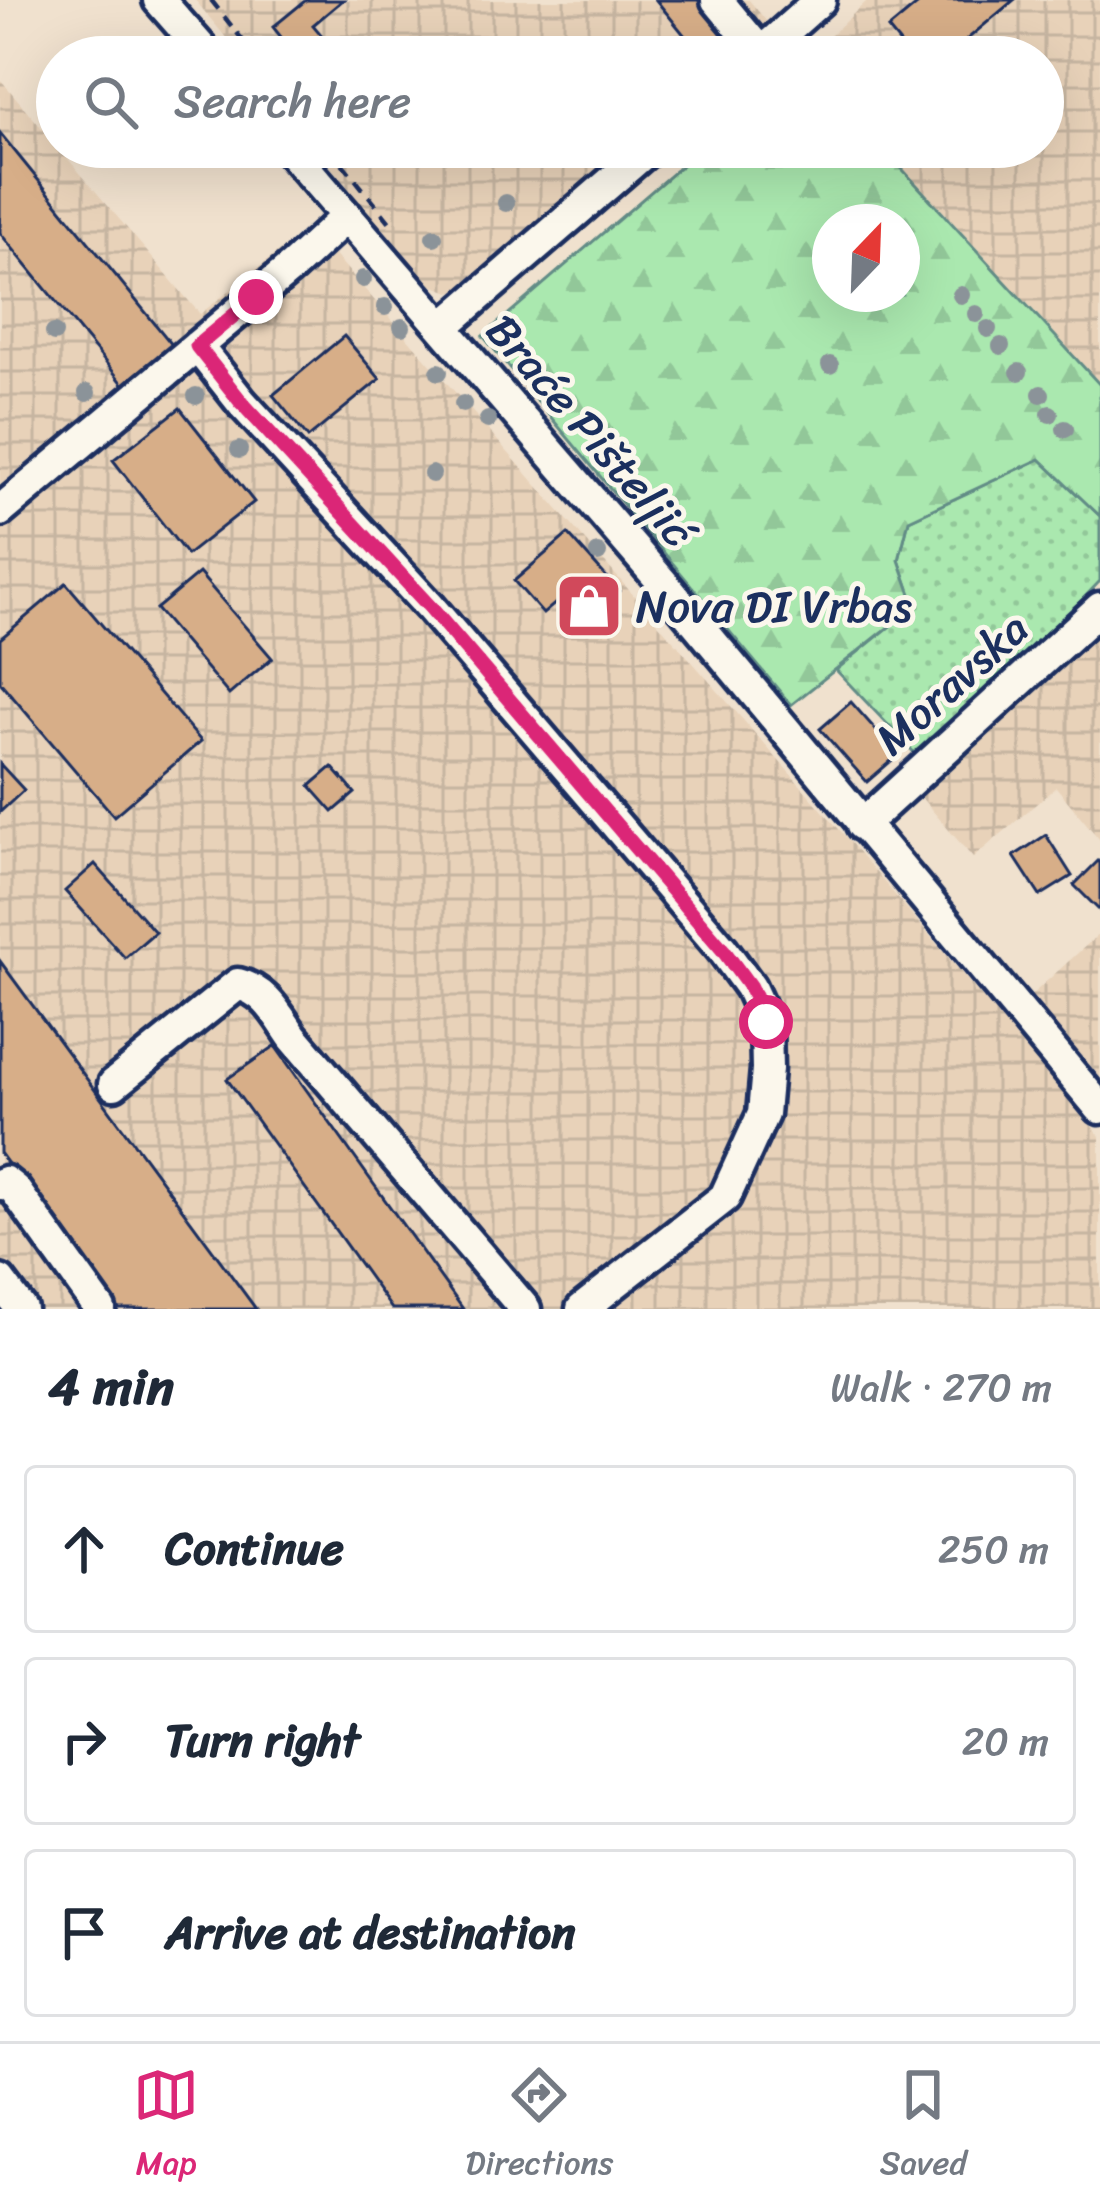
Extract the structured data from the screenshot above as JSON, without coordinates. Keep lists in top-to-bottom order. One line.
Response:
{"streets":{"street":["Braće Pišteljić","Moravska"]},"crossings":[["Braće Pišteljić","Moravska"]],"places":{"shop":["Nova DI Vrbas"]},"north":"top right","page":{"search":"Search here","heading":["4 min","Walk · 270 m"],"list":[["Continue","250 m"],["Turn right","20 m"],"Arrive at destination"],"nav":["Map","Directions","Saved"]}}
